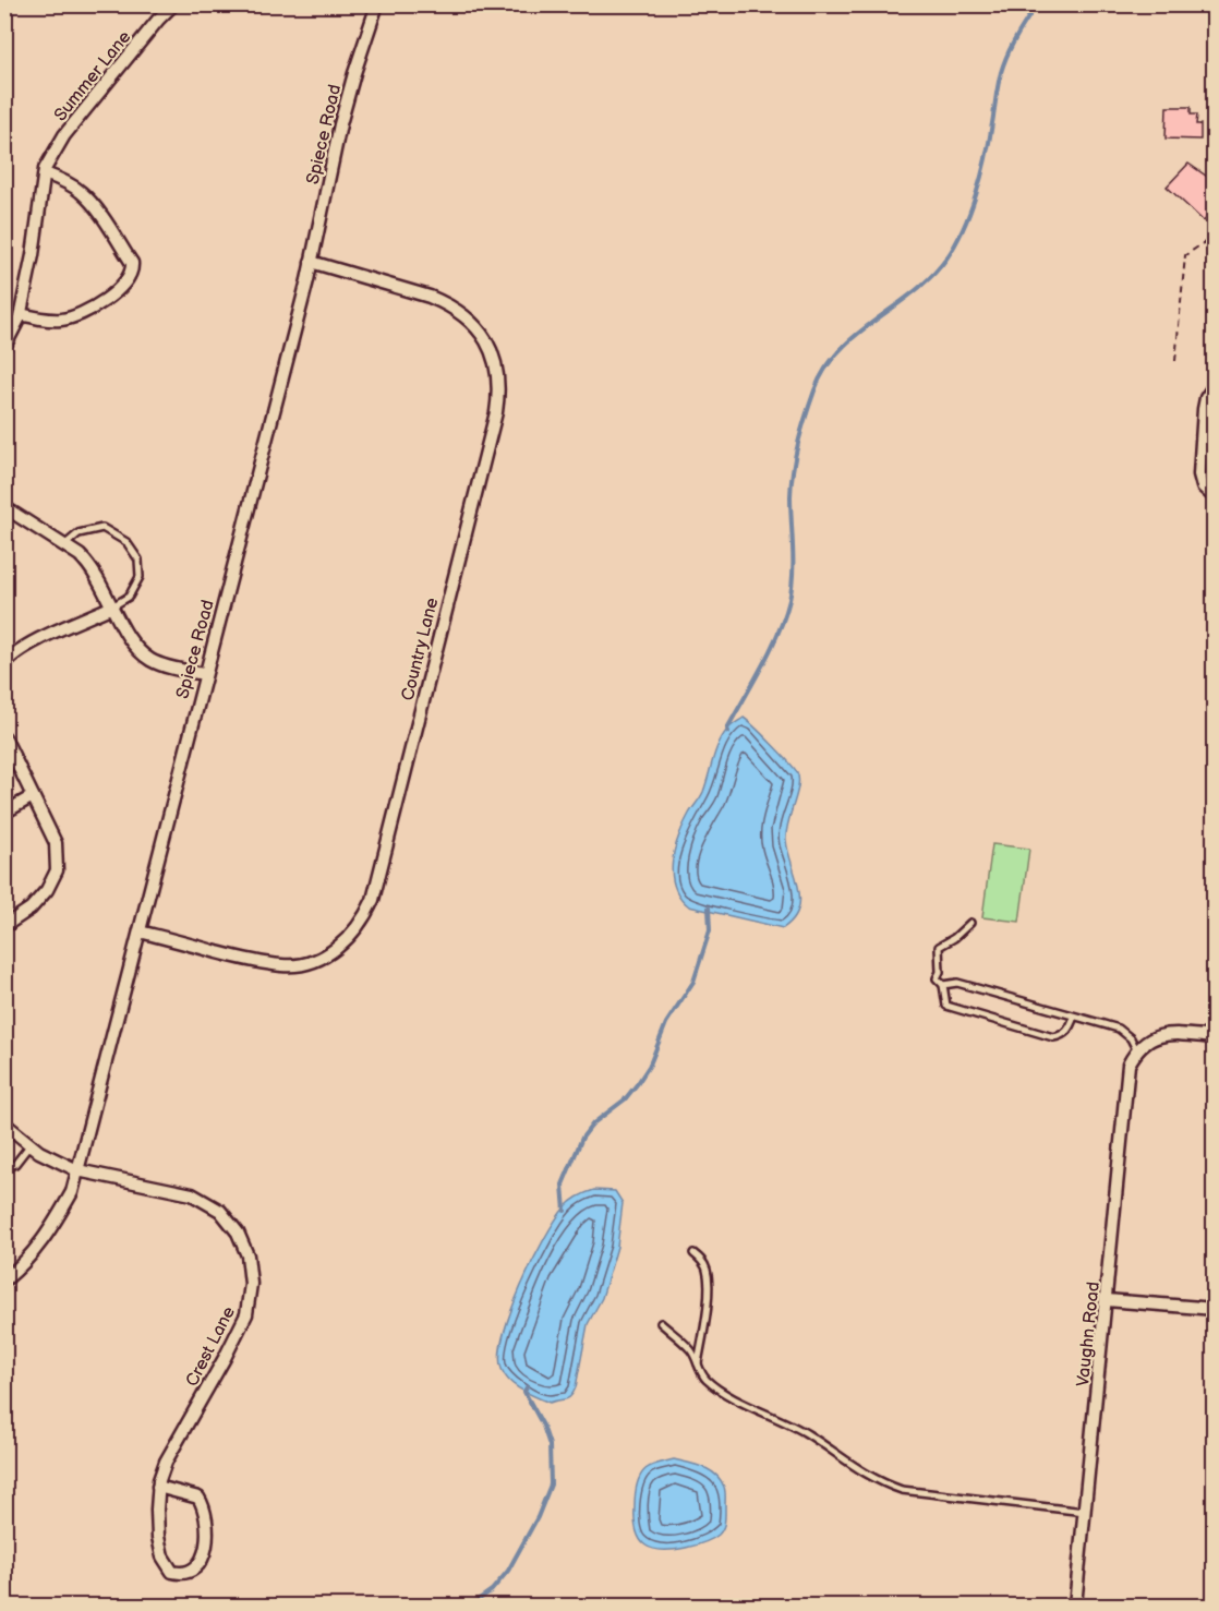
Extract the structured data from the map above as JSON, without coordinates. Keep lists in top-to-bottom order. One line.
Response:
{"streets":{"street":["Summer Lane","Spiece Road","Country Lane","Vaughn Road","Crest Lane"]},"crossings":[["Spiece Road","Country Lane"],["Spiece Road","Crest Lane"]]}
